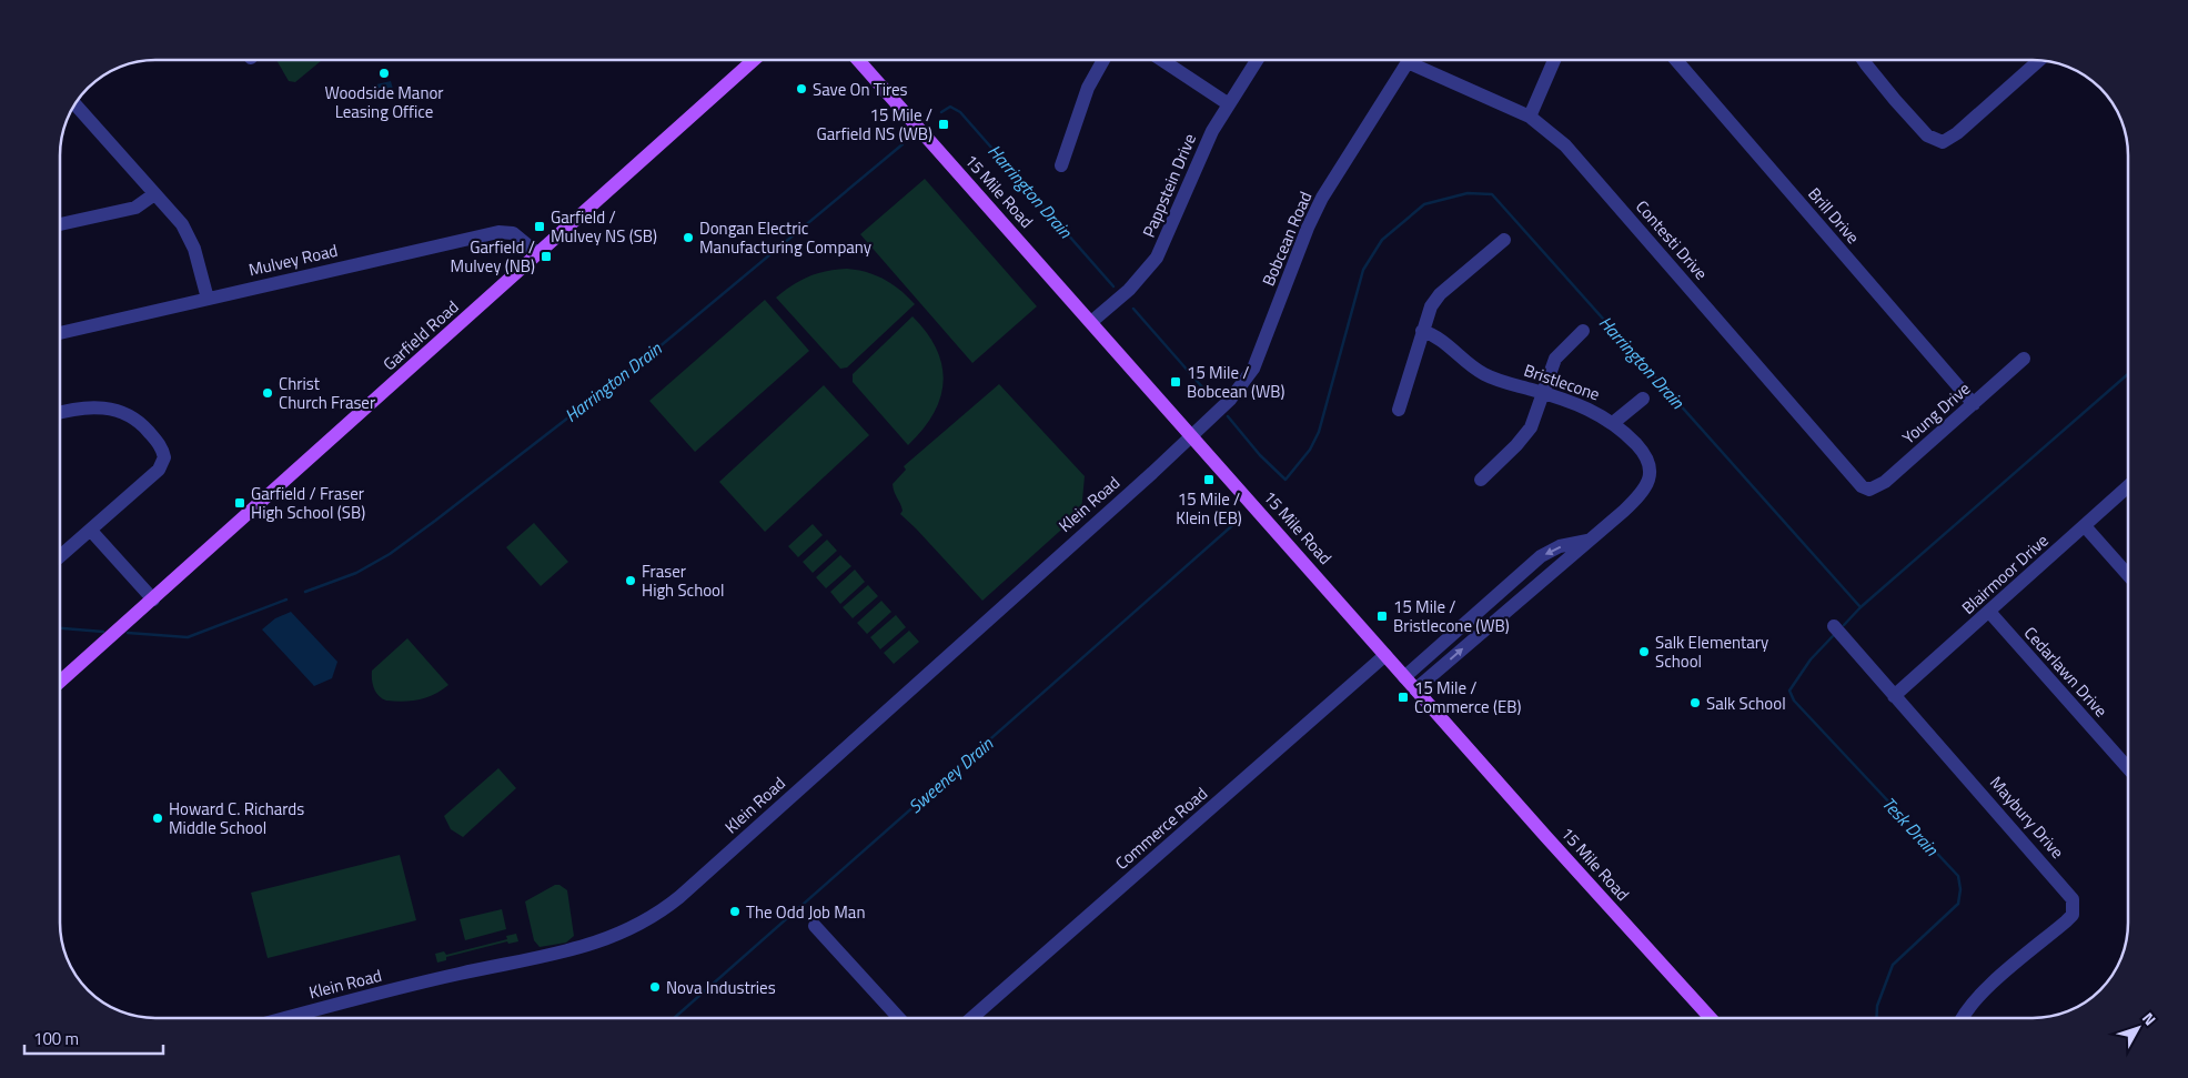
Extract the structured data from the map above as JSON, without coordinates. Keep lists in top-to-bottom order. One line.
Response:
{"streets":{"main road":["15 Mile Road","Garfield Road"],"street":["Pappstein Drive","Brill Drive","Bobcean Road","Contesti Drive","Mulvey Road","Bristlecone","Young Drive","Klein Road","Blairmoor Drive","Cedarlawn Drive","Maybury Drive","Commerce Road"]},"crossings":[["Pappstein Drive","15 Mile Road"],["15 Mile Road","Bobcean Road"],["15 Mile Road","Bristlecone"],["15 Mile Road","Klein Road"],["15 Mile Road","Commerce Road"],["Brill Drive","Young Drive"],["Bobcean Road","Klein Road"],["Contesti Drive","Young Drive"],["Mulvey Road","Garfield Road"],["Blairmoor Drive","Cedarlawn Drive"],["Blairmoor Drive","Maybury Drive"]],"water":["Harrington Drain","Sweeney Drain","Tesk Drain"],"places":{"other":["Woodside Manor Leasing Office","Save On Tires","Dongan Electric Manufacturing Company","Christ Church Fraser","Fraser High School","Salk Elementary School","Salk School","Howard C. Richards Middle School","The Odd Job Man","Nova Industries"],"transit":["15 Mile / Garfield NS (WB)","Garfield / Mulvey NS (SB)","Garfield / Mulvey (NB)","15 Mile / Bobcean (WB)","15 Mile / Klein (EB)","Garfield / Fraser High School (SB)","15 Mile / Bristlecone (WB)","15 Mile / Commerce (EB)"]},"scale_bar":"100 m","north":"top right"}
